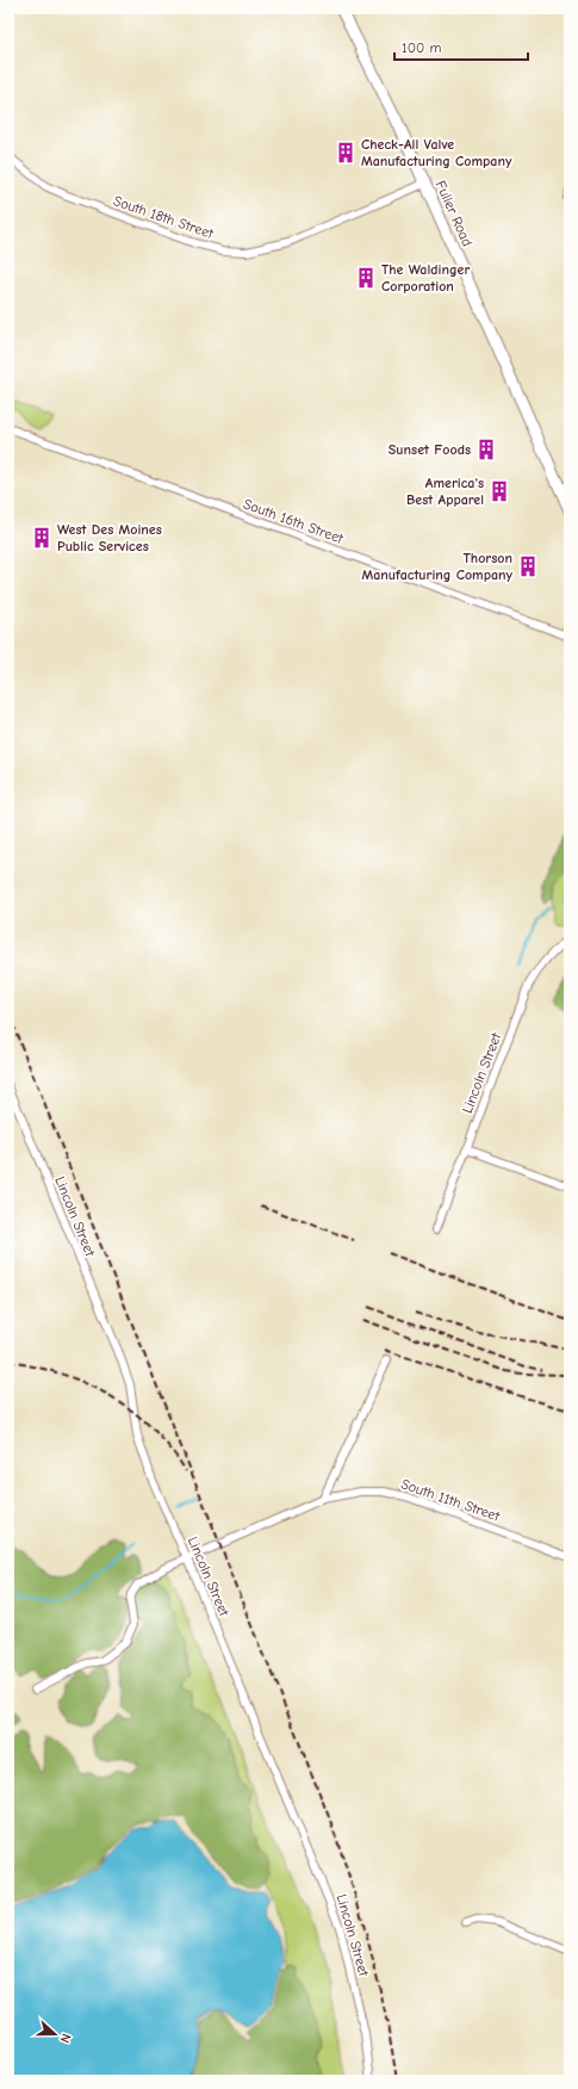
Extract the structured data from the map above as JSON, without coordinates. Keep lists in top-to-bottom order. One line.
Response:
{"streets":{"street":["Fuller Road","South 18th Street","South 16th Street","Lincoln Street","South 11th Street"]},"crossings":[["Fuller Road","South 18th Street"],["Lincoln Street","South 11th Street"]],"places":{"building":["Check-All Valve Manufacturing Company","The Waldinger Corporation","Sunset Foods","America's Best Apparel","West Des Moines Public Services","Thorson Manufacturing Company"]},"scale_bar":"100 m","north":"right"}
